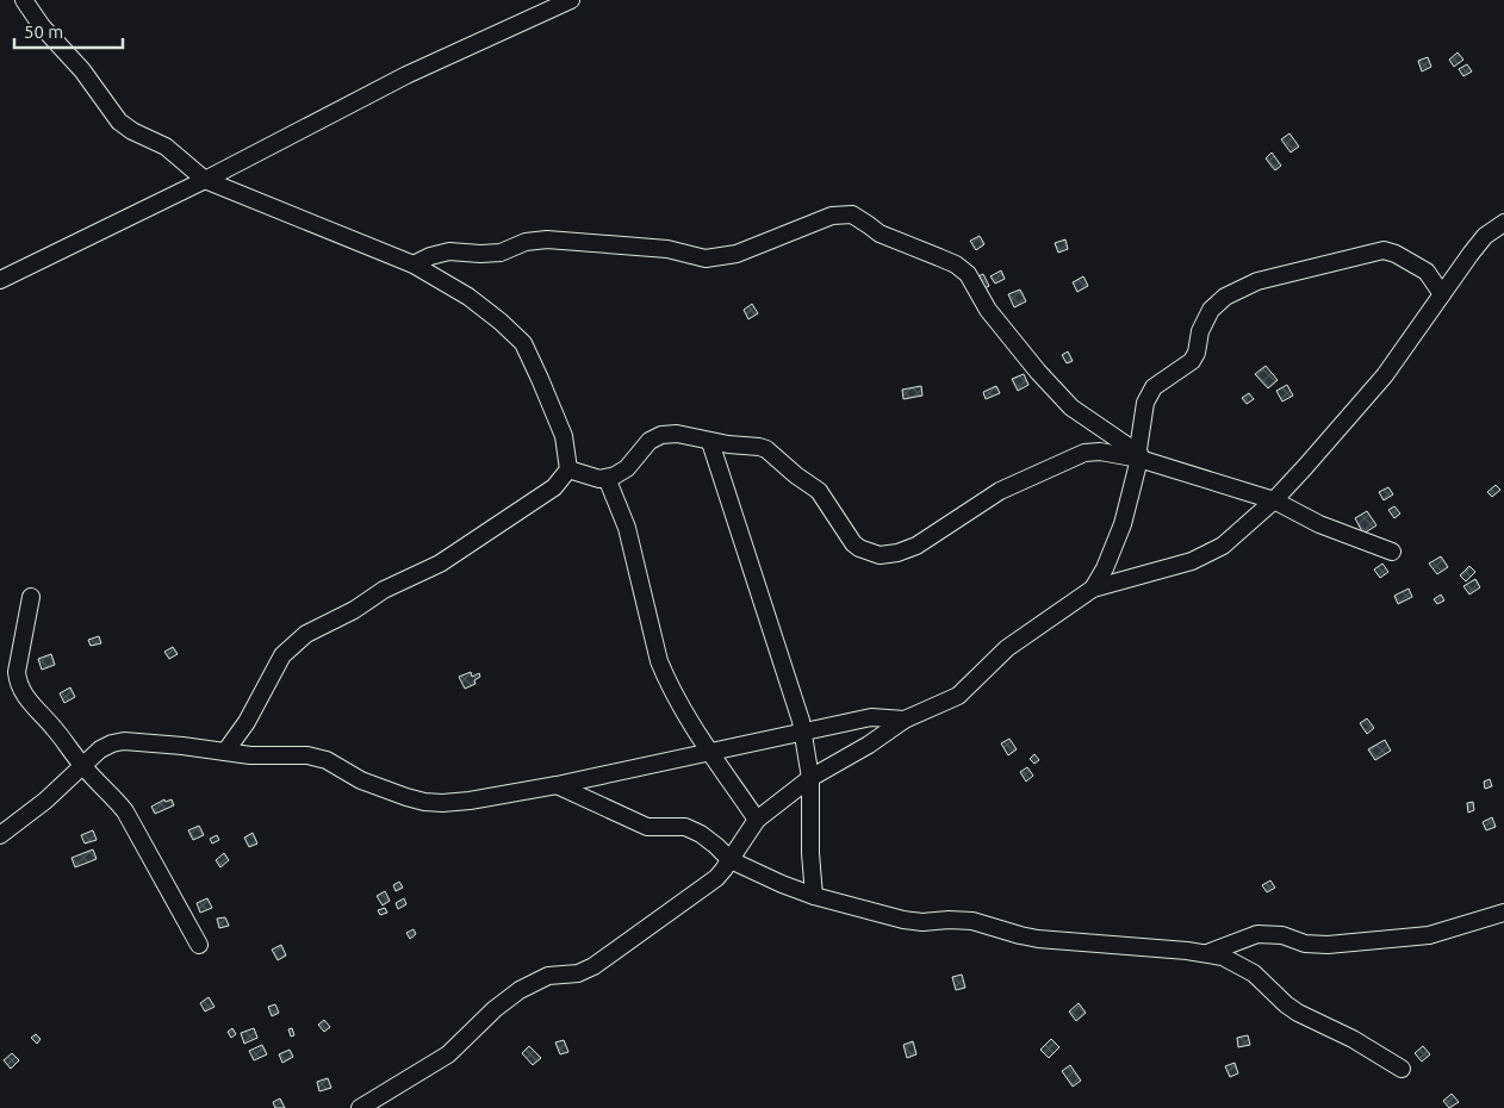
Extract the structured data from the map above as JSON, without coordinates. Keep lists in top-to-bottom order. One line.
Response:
{"scale_bar":"50 m"}
